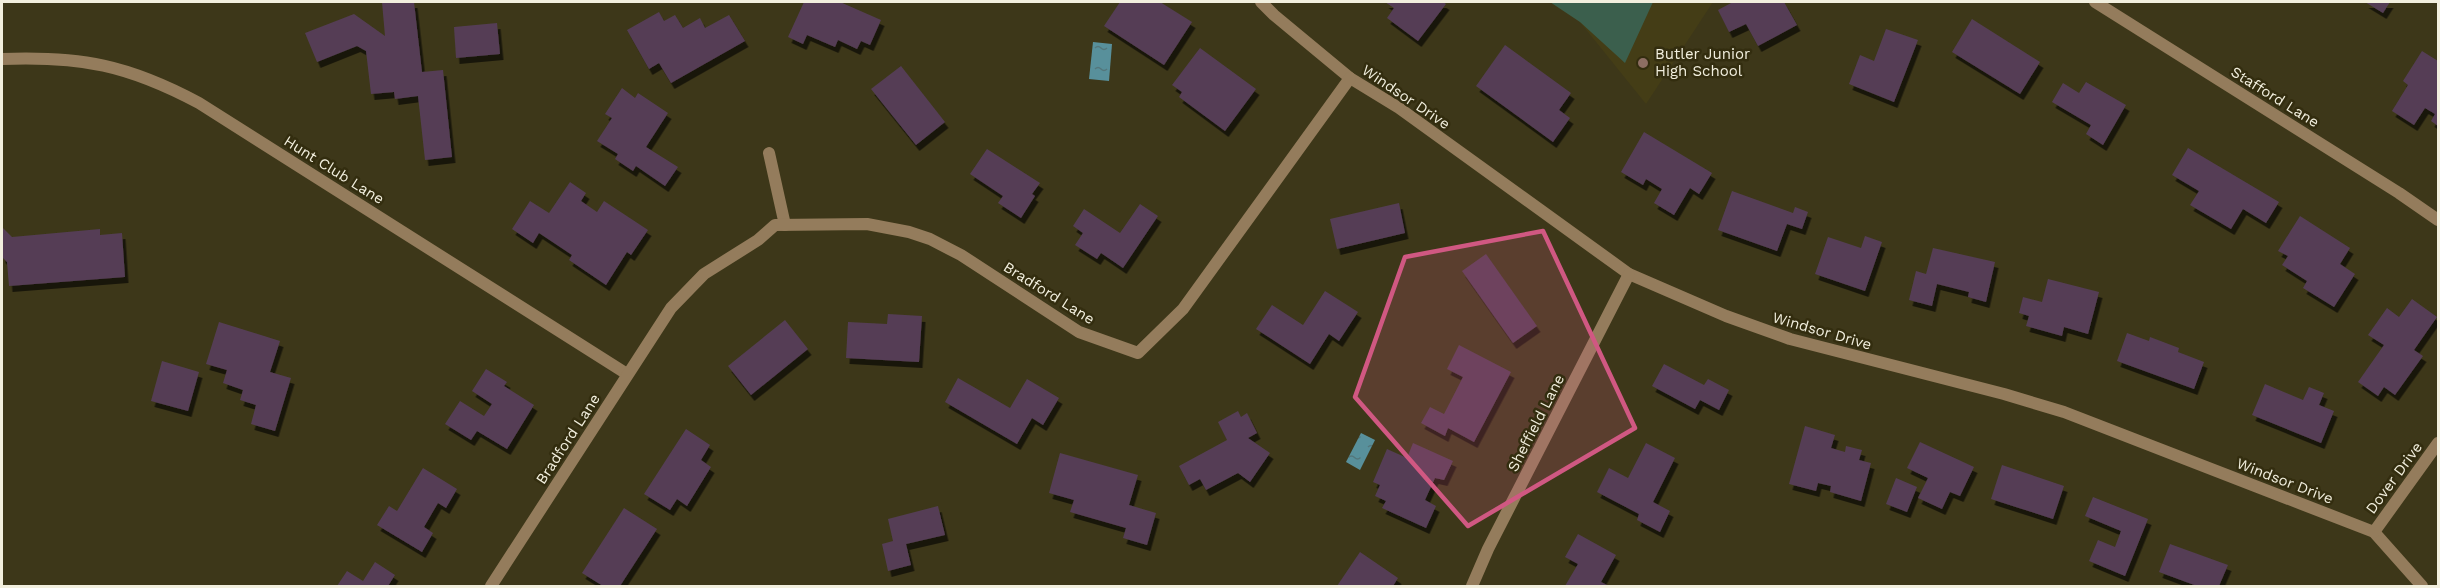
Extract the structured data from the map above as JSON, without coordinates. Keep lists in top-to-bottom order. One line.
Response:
{"streets":{"street":["Windsor Drive","Stafford Lane","Hunt Club Lane","Bradford Lane","Sheffield Lane","Dover Drive"]},"crossings":[["Windsor Drive","Bradford Lane"],["Windsor Drive","Sheffield Lane"],["Windsor Drive","Dover Drive"],["Hunt Club Lane","Bradford Lane"]],"places":["Butler Junior High School"]}
